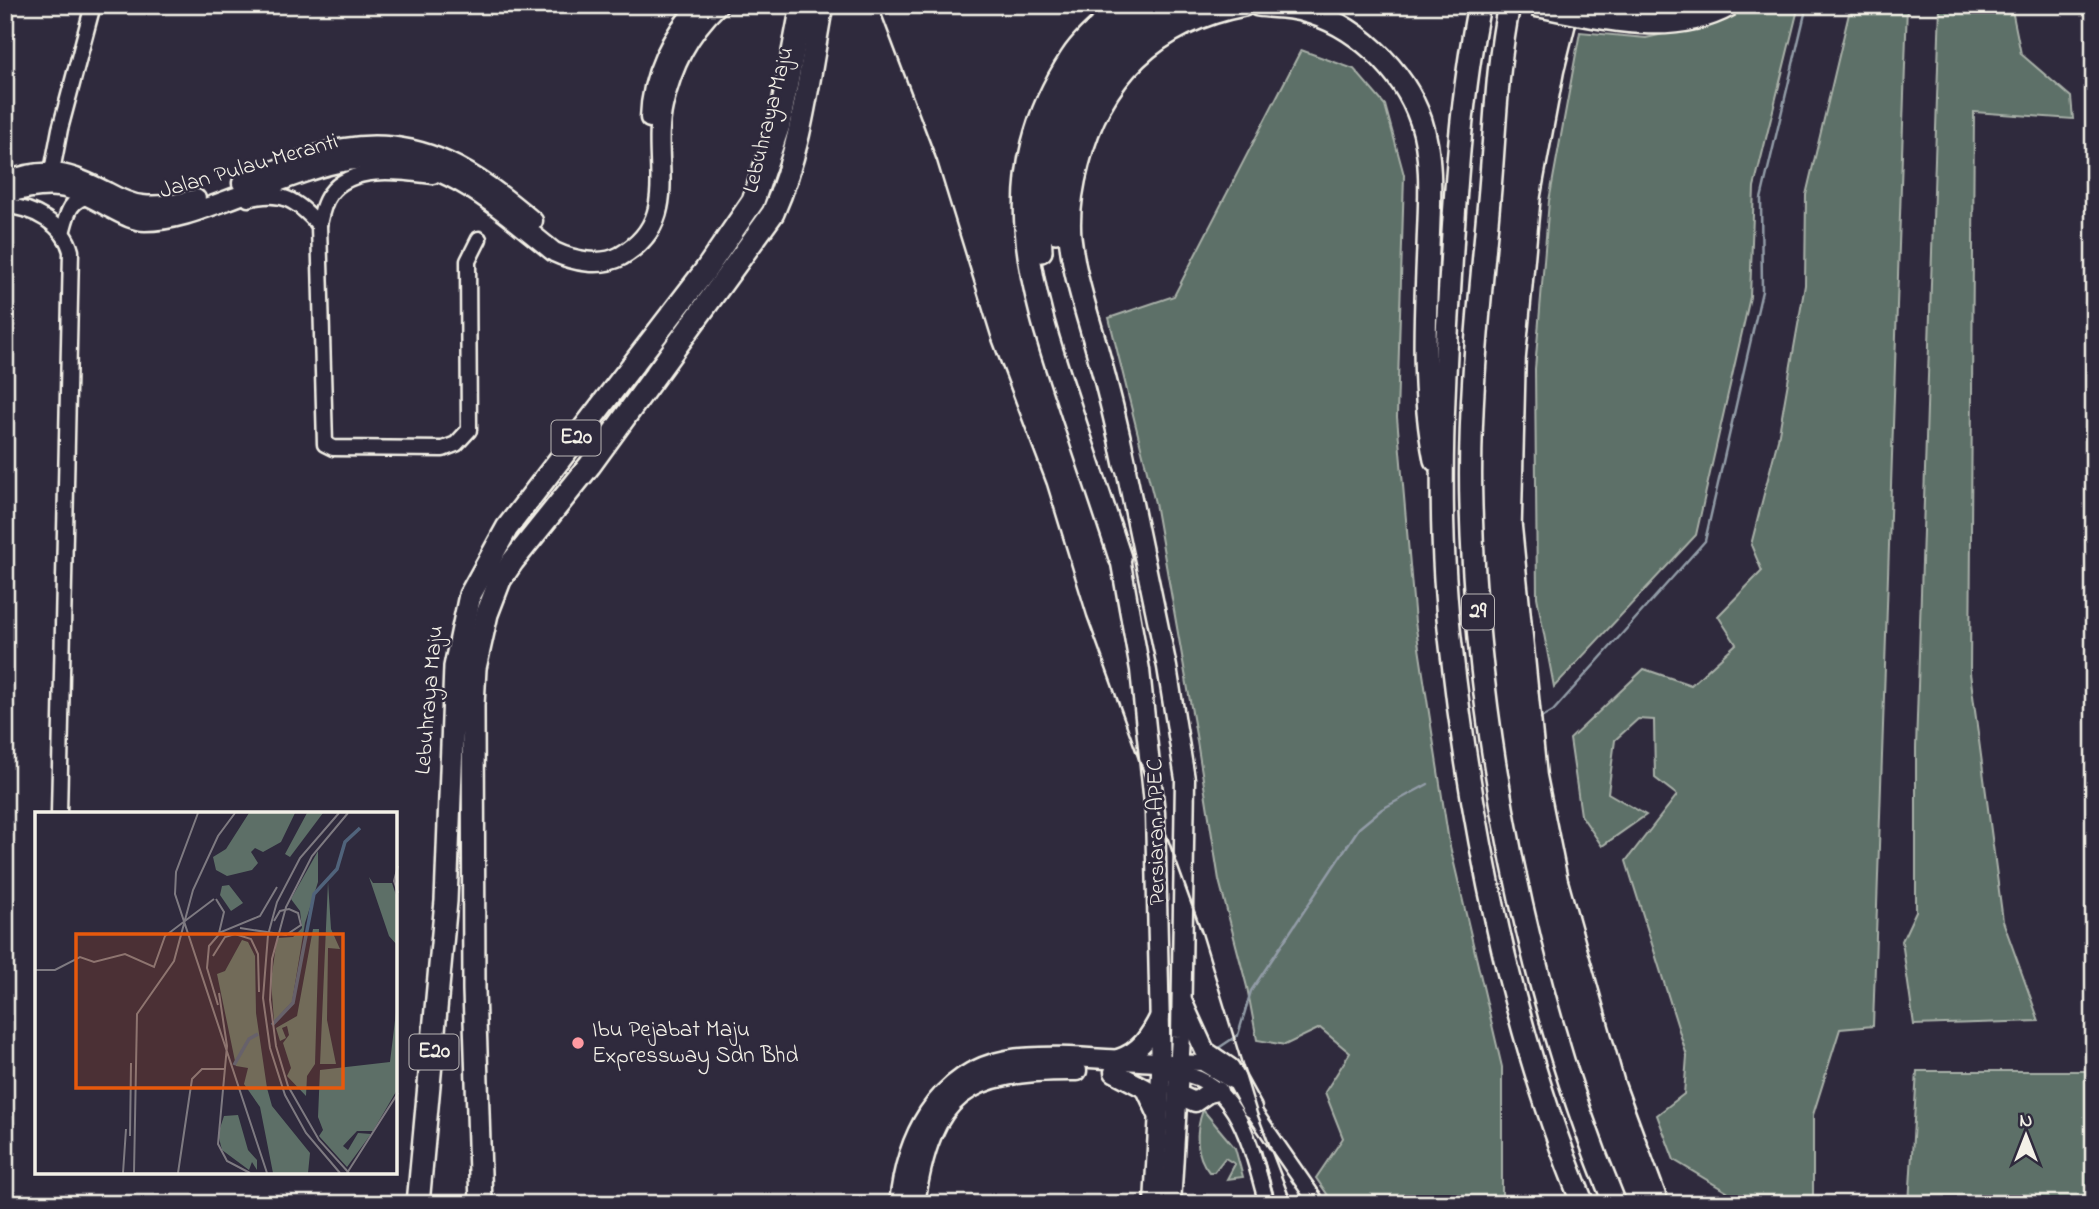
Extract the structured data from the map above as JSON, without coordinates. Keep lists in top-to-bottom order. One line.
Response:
{"streets":{"highway":["Lebuhraya Maju","E20","29"],"main road":["Jalan Pulau Meranti","Persiaran APEC"]},"places":["Ibu Pejabat Maju Expressway Sdn Bhd"],"north":"top"}
